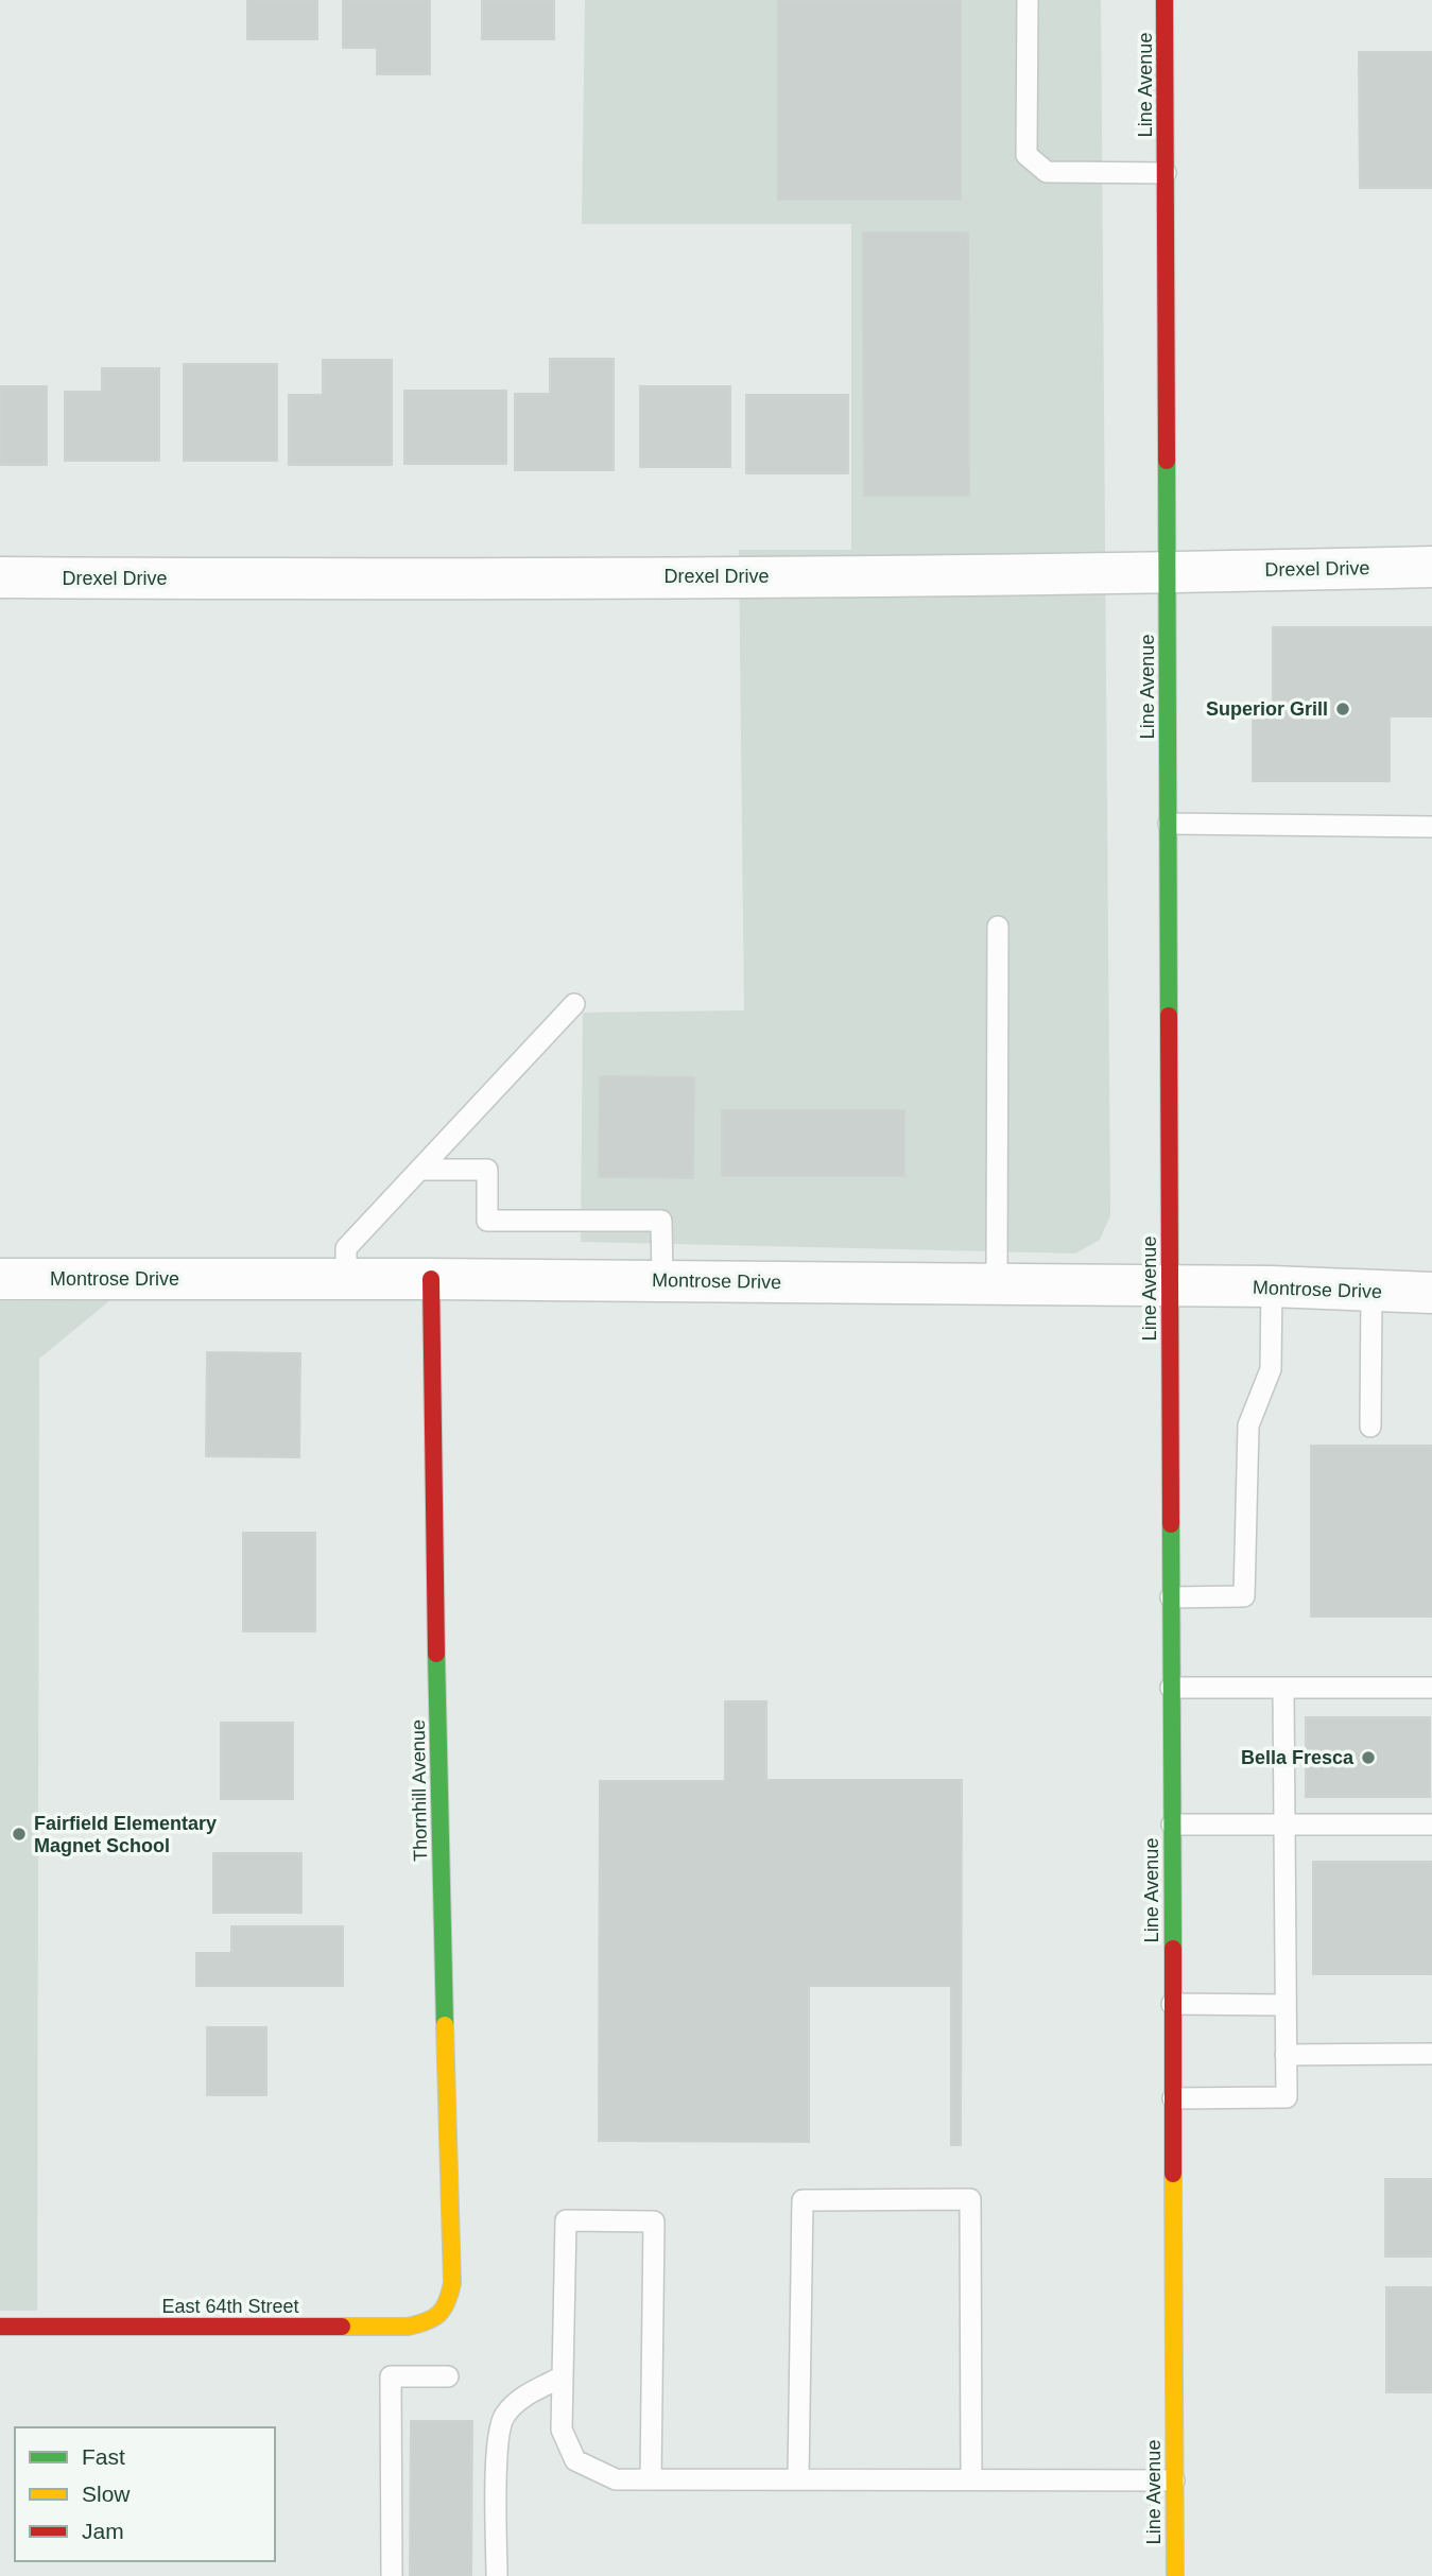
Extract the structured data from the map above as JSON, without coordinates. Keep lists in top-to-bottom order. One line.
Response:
{"streets":{"main road":["Line Avenue","Thornhill Avenue","East 64th Street"],"street":["Drexel Drive","Montrose Drive"]},"crossings":[["Line Avenue","Drexel Drive"],["Line Avenue","Montrose Drive"],["Montrose Drive","Thornhill Avenue"],["Thornhill Avenue","East 64th Street"]],"places":["Superior Grill","Bella Fresca","Fairfield Elementary Magnet School"],"legend":["Fast","Slow","Jam"]}
